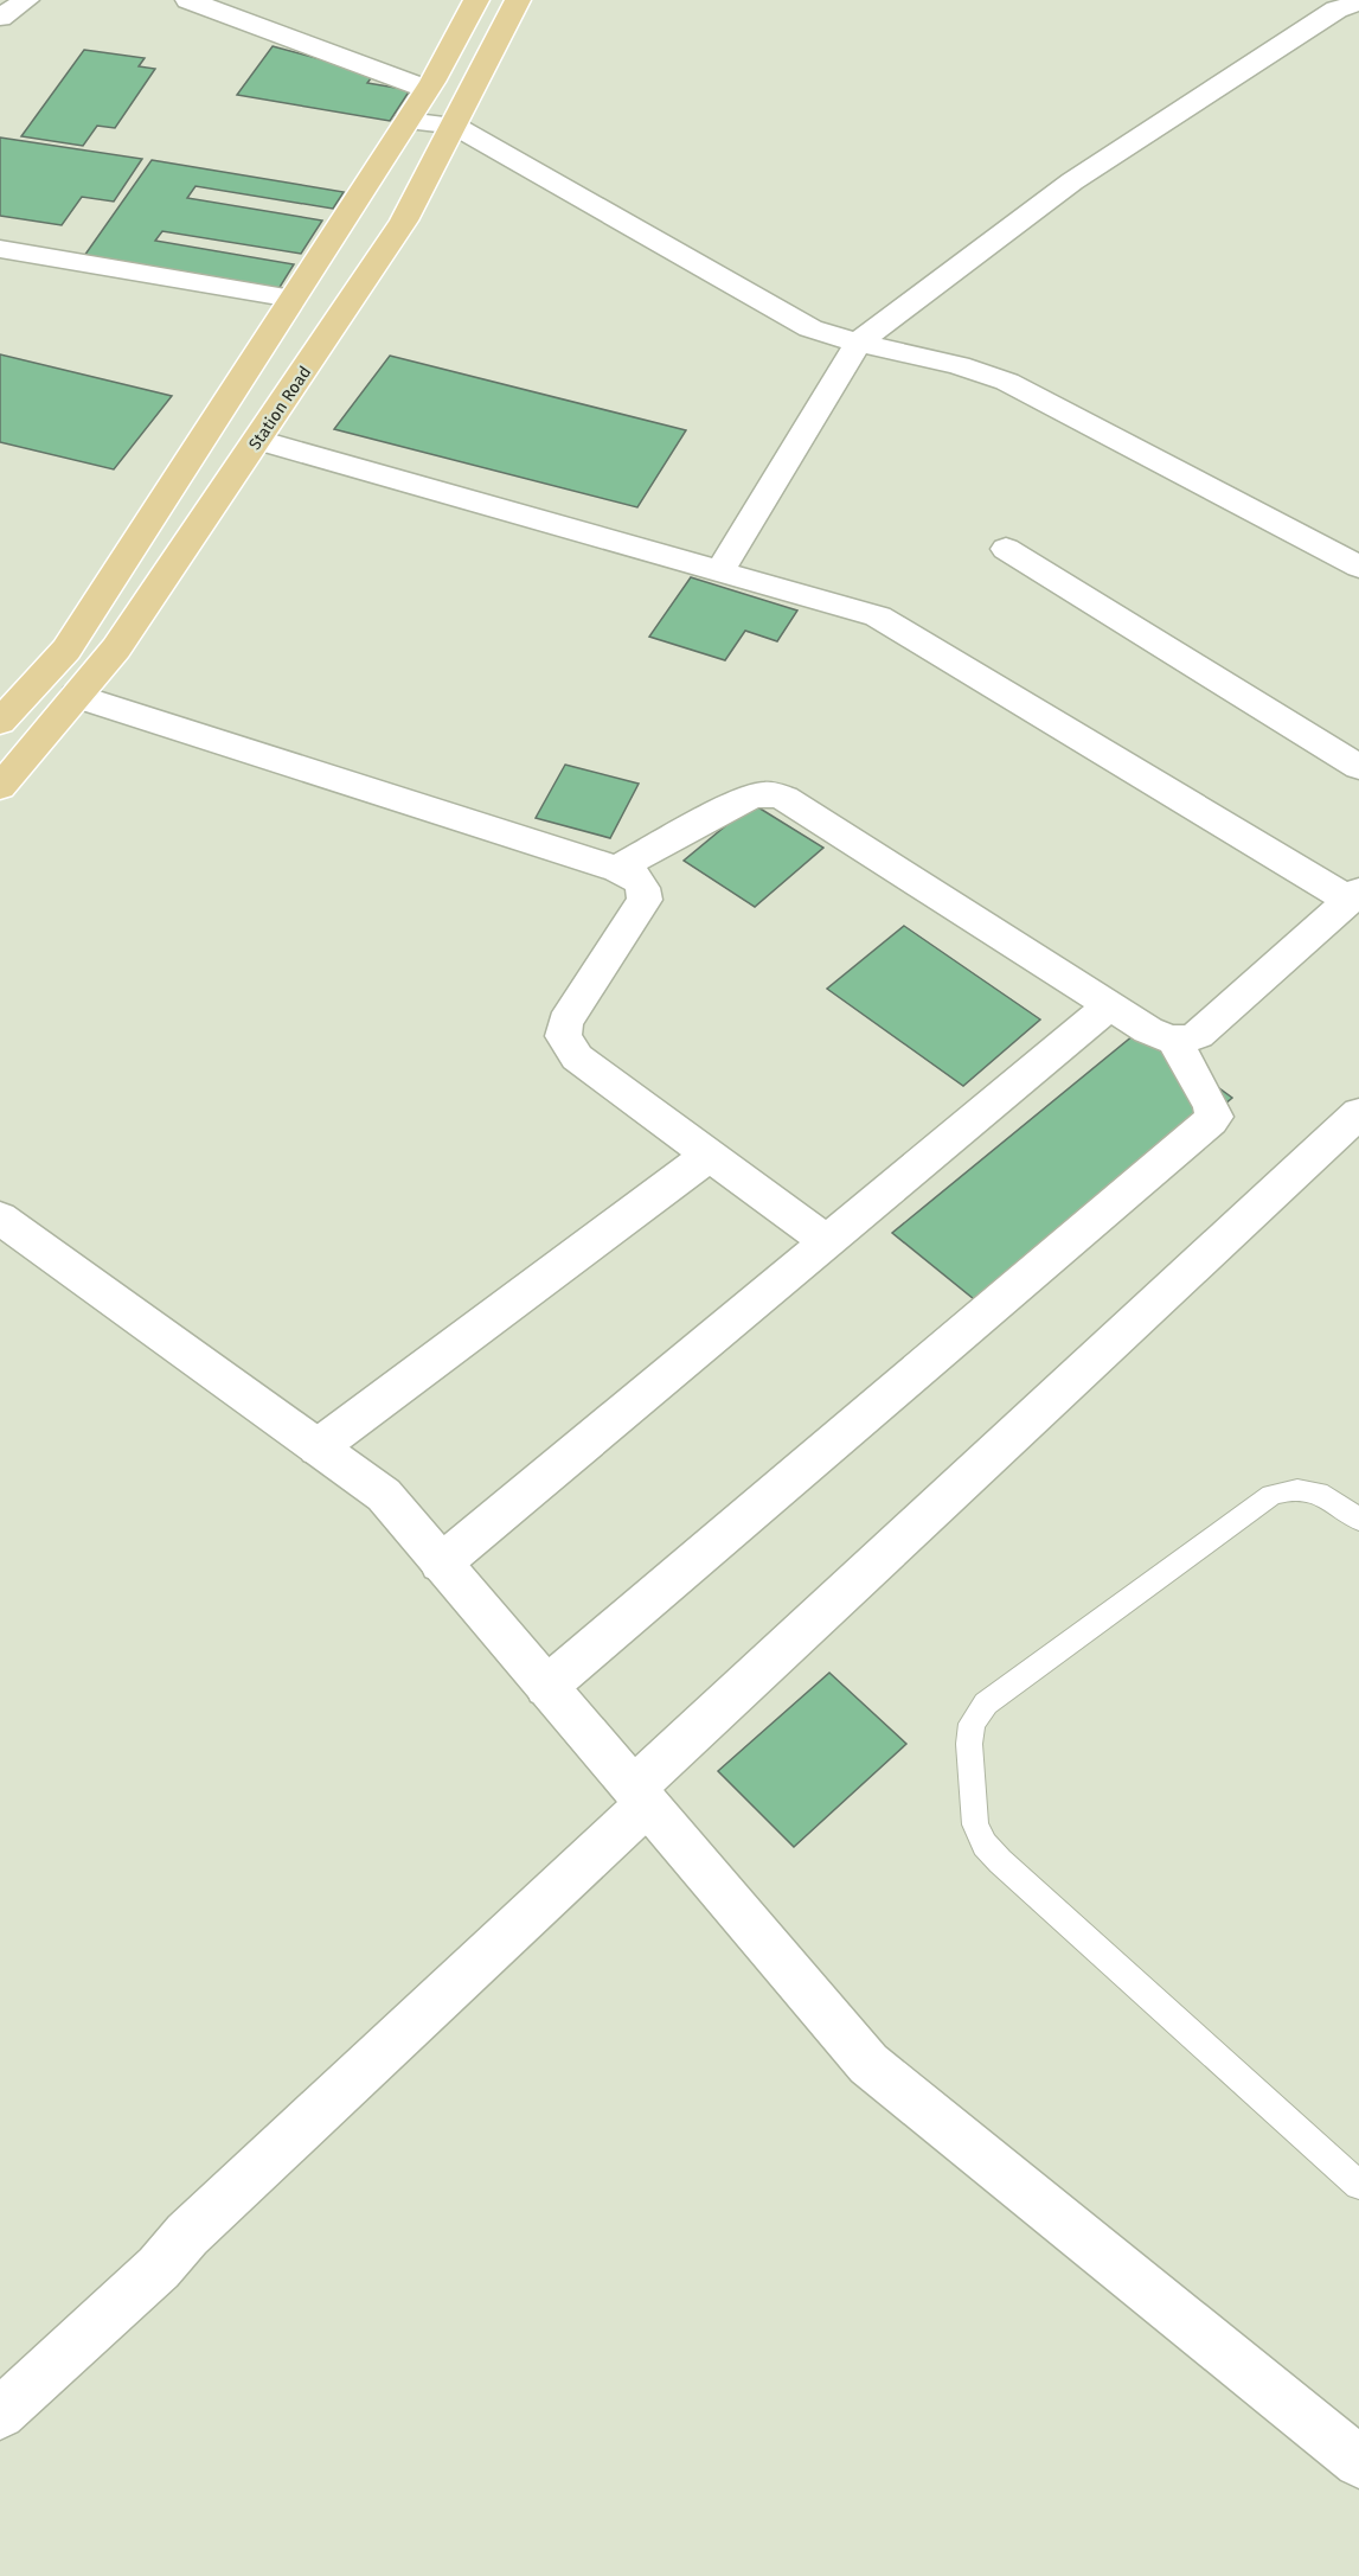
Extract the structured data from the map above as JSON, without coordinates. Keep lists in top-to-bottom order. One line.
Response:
{"streets":{"main road":["Station Road"]}}
